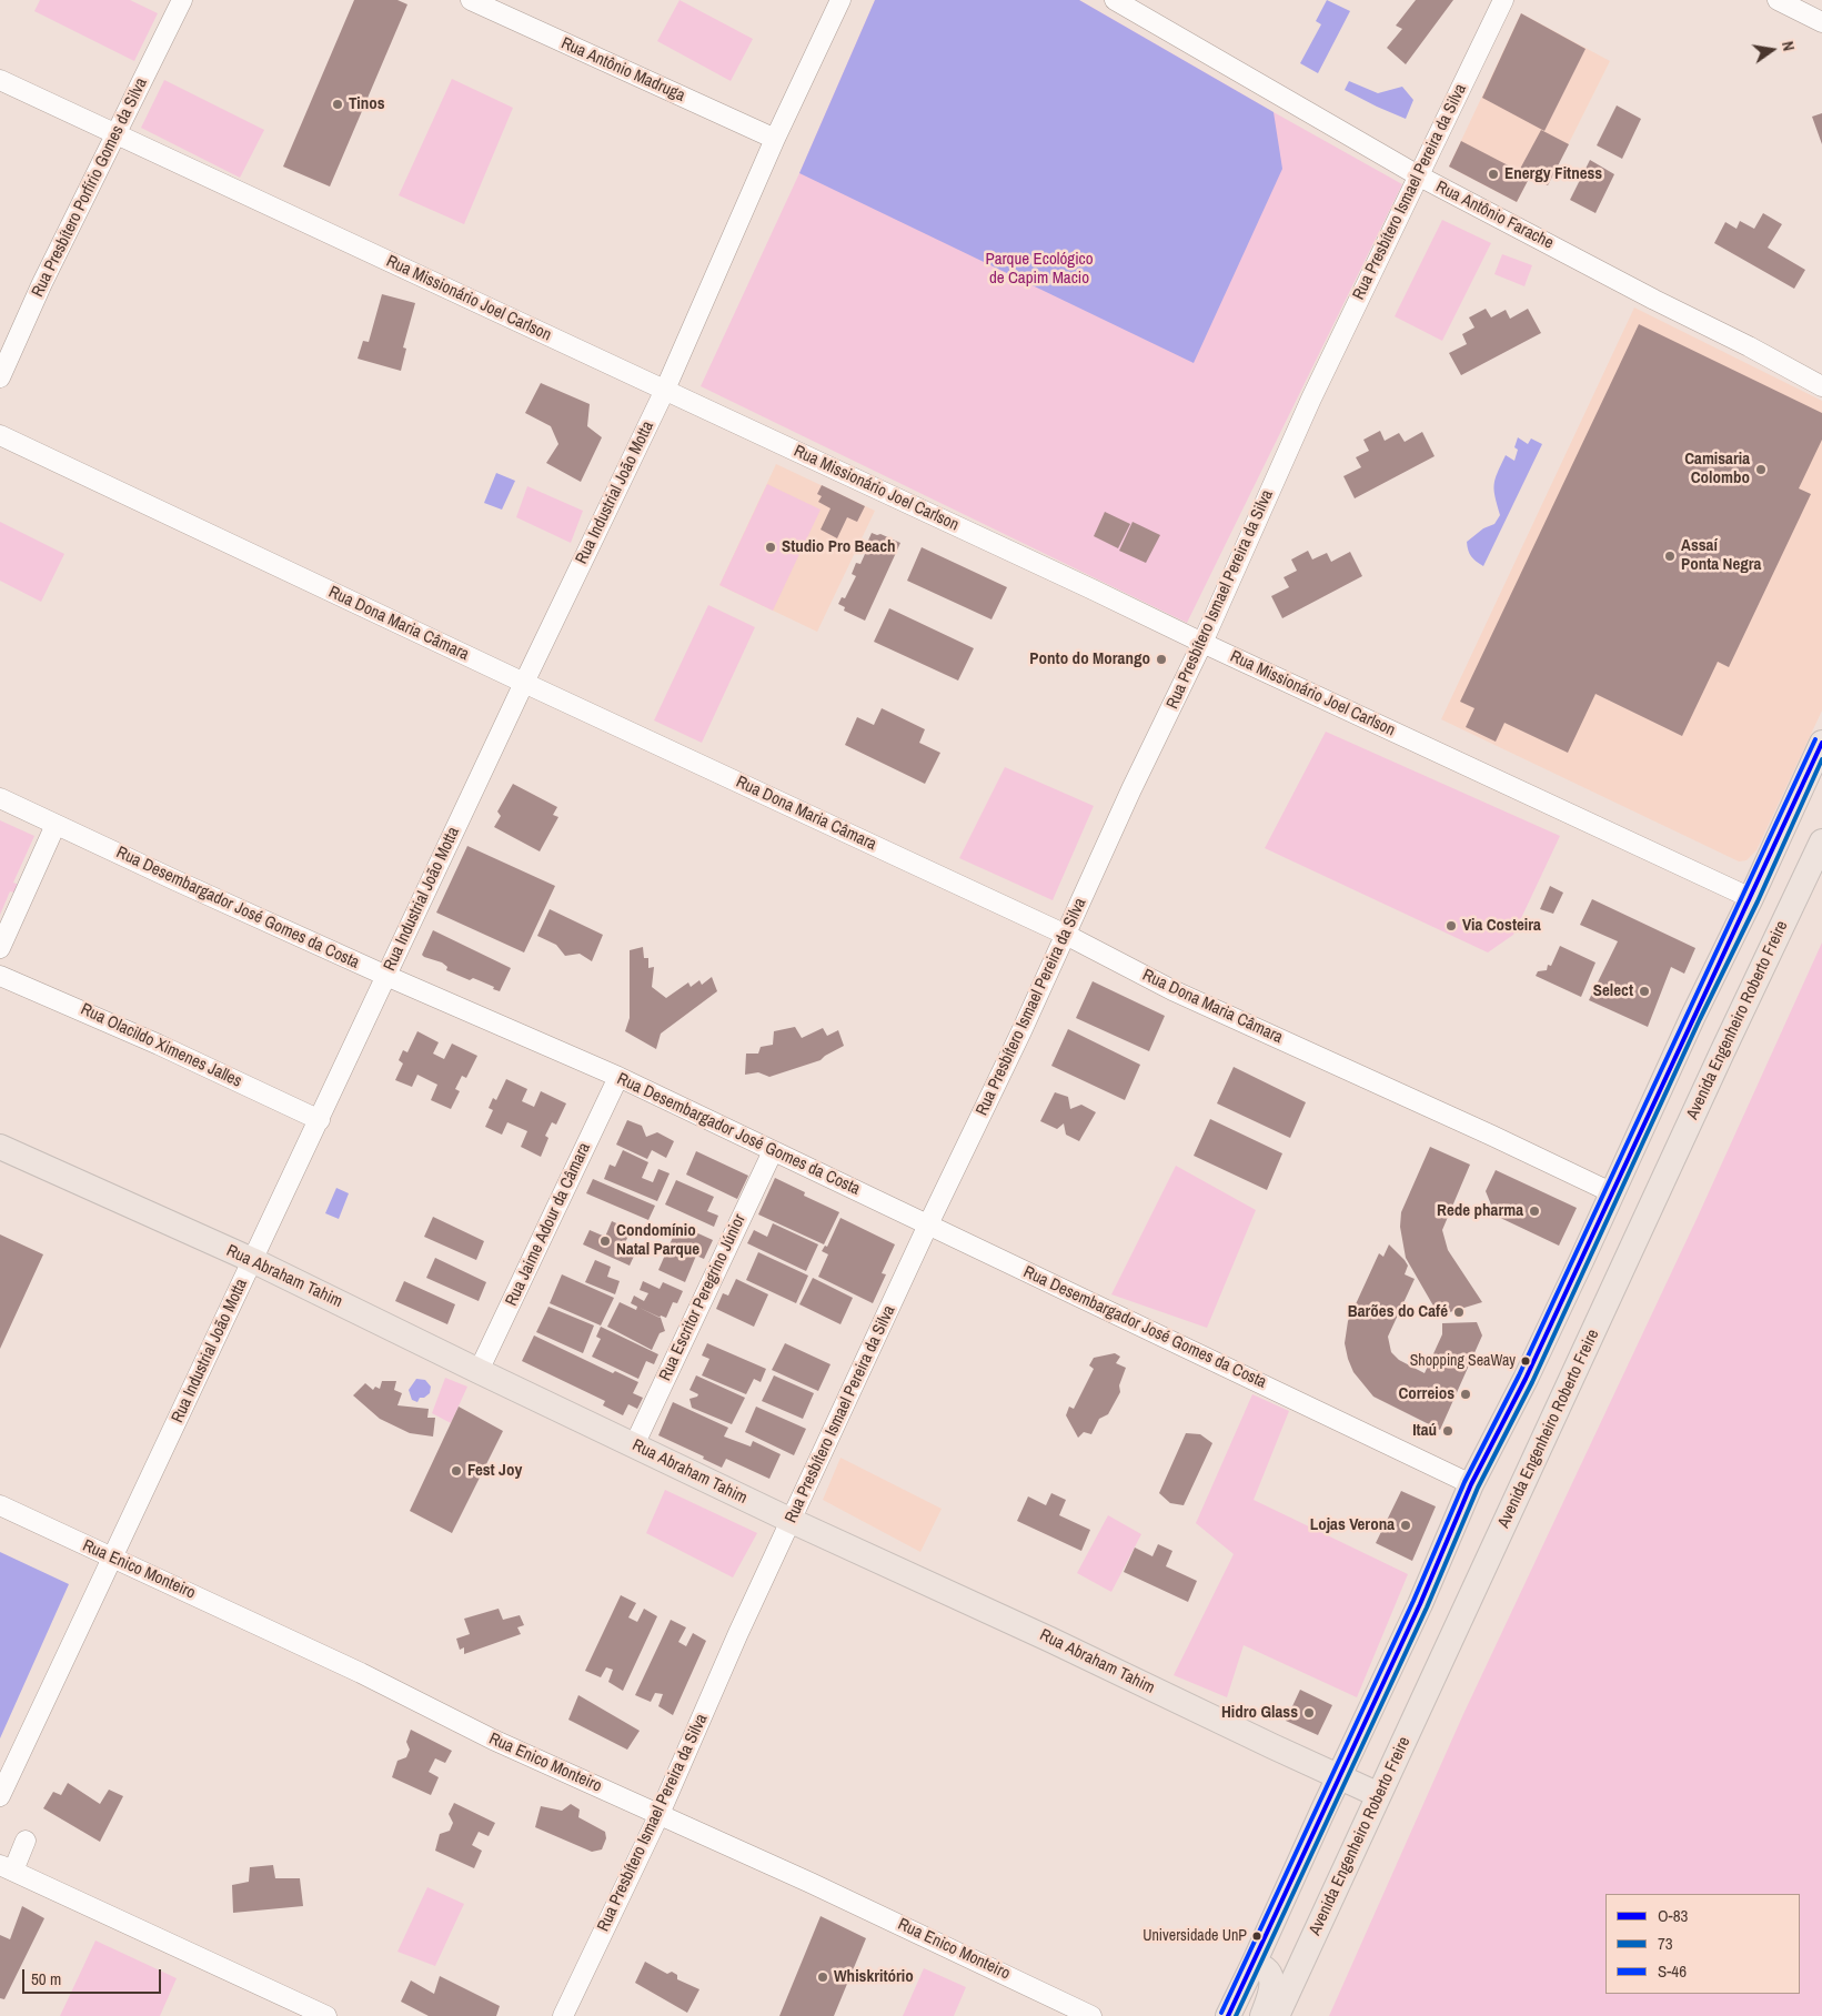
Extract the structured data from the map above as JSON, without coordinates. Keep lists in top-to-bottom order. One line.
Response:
{"streets":{"main road":["Avenida Engenheiro Roberto Freire","Rua Abraham Tahim"],"street":["Rua Antônio Madruga","Rua Presbítero Porfírio Gomes da Silva","Rua Presbítero Ismael Pereira da Silva","Rua Antônio Farache","Rua Missionário Joel Carlson","Rua Industrial João Motta","Rua Dona Maria Câmara","Rua Desembargador José Gomes da Costa","Rua Olacildo Ximenes Jalles","Rua Jaime Adour da Câmara","Rua Escritor Peregrino Júnior","Rua Enico Monteiro"]},"crossings":[["Rua Antônio Madruga","Rua Industrial João Motta"],["Rua Presbítero Porfírio Gomes da Silva","Rua Missionário Joel Carlson"],["Rua Presbítero Ismael Pereira da Silva","Rua Antônio Farache"],["Rua Presbítero Ismael Pereira da Silva","Rua Missionário Joel Carlson"],["Rua Presbítero Ismael Pereira da Silva","Rua Dona Maria Câmara"],["Rua Presbítero Ismael Pereira da Silva","Rua Desembargador José Gomes da Costa"],["Rua Presbítero Ismael Pereira da Silva","Rua Abraham Tahim"],["Rua Presbítero Ismael Pereira da Silva","Rua Enico Monteiro"],["Rua Missionário Joel Carlson","Rua Industrial João Motta"],["Rua Industrial João Motta","Rua Dona Maria Câmara"],["Rua Industrial João Motta","Rua Desembargador José Gomes da Costa"],["Rua Industrial João Motta","Rua Olacildo Ximenes Jalles"],["Rua Industrial João Motta","Rua Abraham Tahim"],["Rua Industrial João Motta","Rua Enico Monteiro"],["Rua Desembargador José Gomes da Costa","Rua Jaime Adour da Câmara"],["Rua Desembargador José Gomes da Costa","Rua Escritor Peregrino Júnior"],["Avenida Engenheiro Roberto Freire","Rua Abraham Tahim"],["Rua Jaime Adour da Câmara","Rua Abraham Tahim"],["Rua Abraham Tahim","Rua Escritor Peregrino Júnior"]],"parks":["Parque Ecológico de Capim Macio"],"places":["Tinos","Energy Fitness","Camisaria Colombo","Studio Pro Beach","Assaí Ponta Negra","Ponto do Morango","Via Costeira","Select","Rede pharma","Condomínio Natal Parque","Barões do Café","Shopping SeaWay","Correios","Itaú","Fest Joy","Lojas Verona","Hidro Glass","Universidade UnP","Whiskritório"],"lines":["transit line S-46","transit line O-83","transit line 73"],"legend":["O-83","73","S-46"],"scale_bar":"50 m","north":"right"}
